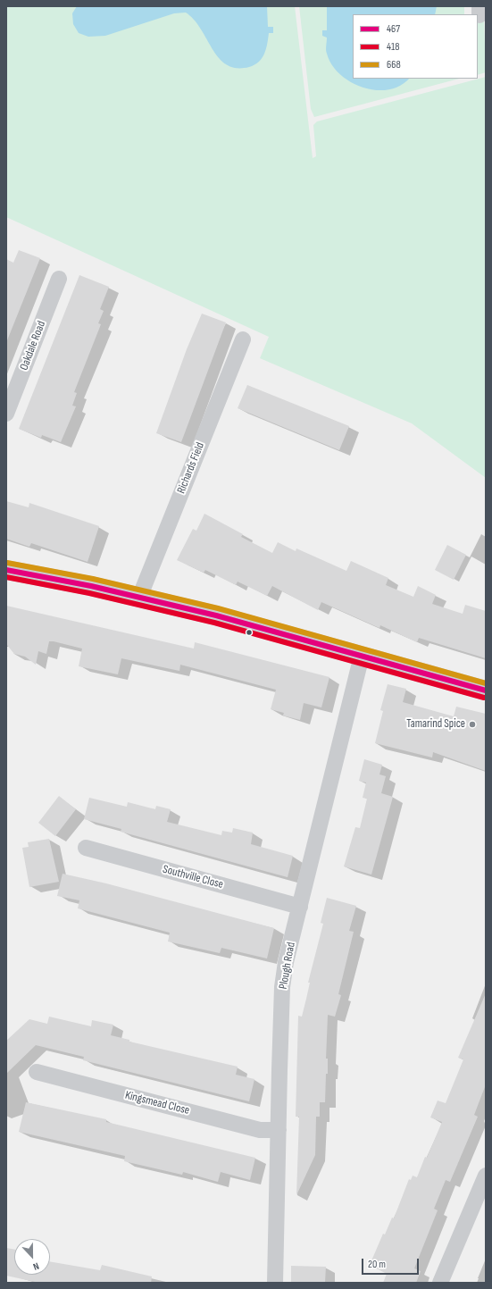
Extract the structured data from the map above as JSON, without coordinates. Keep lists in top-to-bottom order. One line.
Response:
{"streets":{"street":["Oakdale Road","Richards Field","Southville Close","Plough Road","Kingsmead Close"]},"crossings":[["Southville Close","Plough Road"],["Plough Road","Kingsmead Close"]],"places":["Tamarind Spice"],"lines":["transit line 668","transit line 467","transit line 418"],"legend":["467","418","668"],"scale_bar":"20 m","north":"bottom"}
